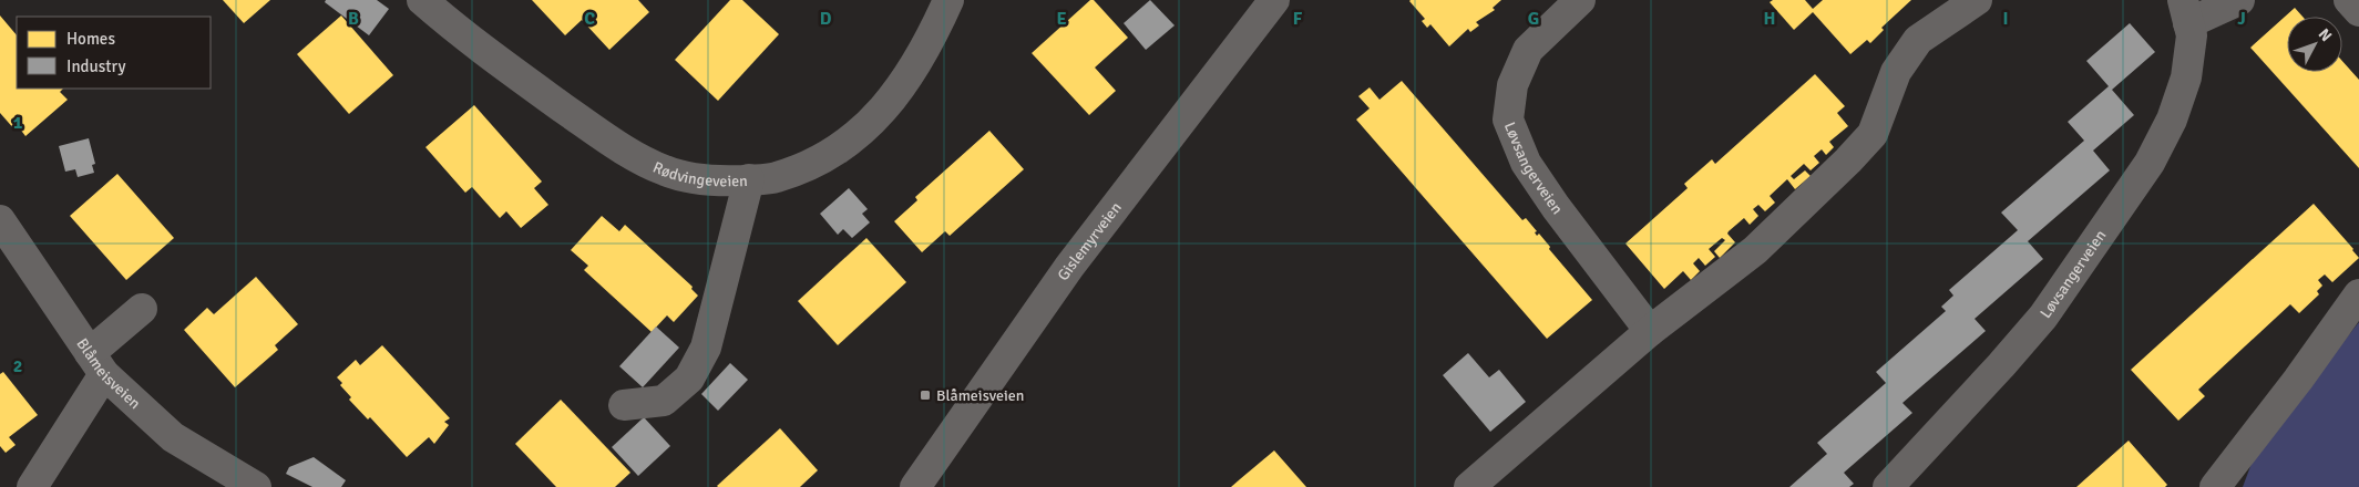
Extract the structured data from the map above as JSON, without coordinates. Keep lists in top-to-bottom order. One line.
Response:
{"streets":{"street":["Løvsangerveien","Rødvingeveien","Gislemyrveien","Blåmeisveien"]},"places":{"transit":["Blåmeisveien"]},"legend":["Homes","Industry"],"north":"top right","grid":{"columns":["B","C","D","E","F","G","H","I","J"],"rows":["1","2"]}}
